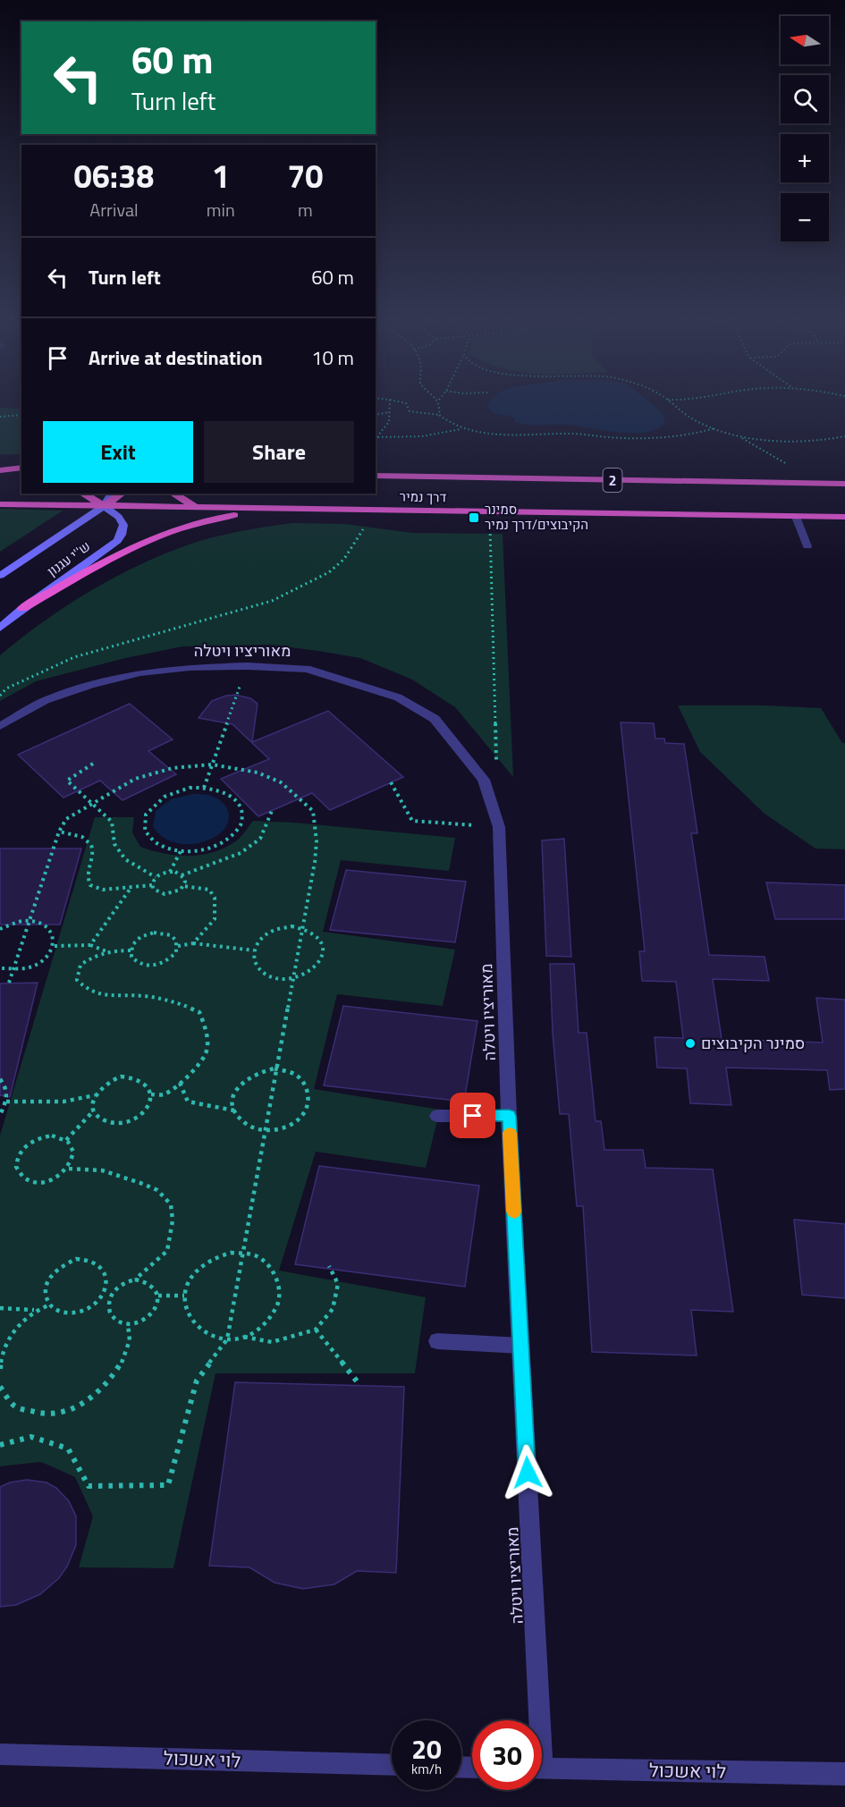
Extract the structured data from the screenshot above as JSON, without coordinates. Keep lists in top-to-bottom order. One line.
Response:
{"streets":{"highway":["2","דרך נמיר"],"main road":["ש''י עגנון"],"street":["מאוריציו ויטלה","לוי אשכול"]},"crossings":[["דרך נמיר","ש''י עגנון"]],"places":{"transit":["סמינר הקיבוצים/דרך נמיר"],"other":["סמינר הקיבוצים"]},"north":"left","page":{"map_buttons":["+","−"],"turn":["60 m","Turn left"],"eta":["06:38","Arrival","1","min","70","m"],"list":[{"name":"Turn left","value":"60 m"},{"name":"Arrive at destination","value":"10 m"}],"buttons":["Exit","Share"],"speed":"20 km/h","limit":"30"}}
